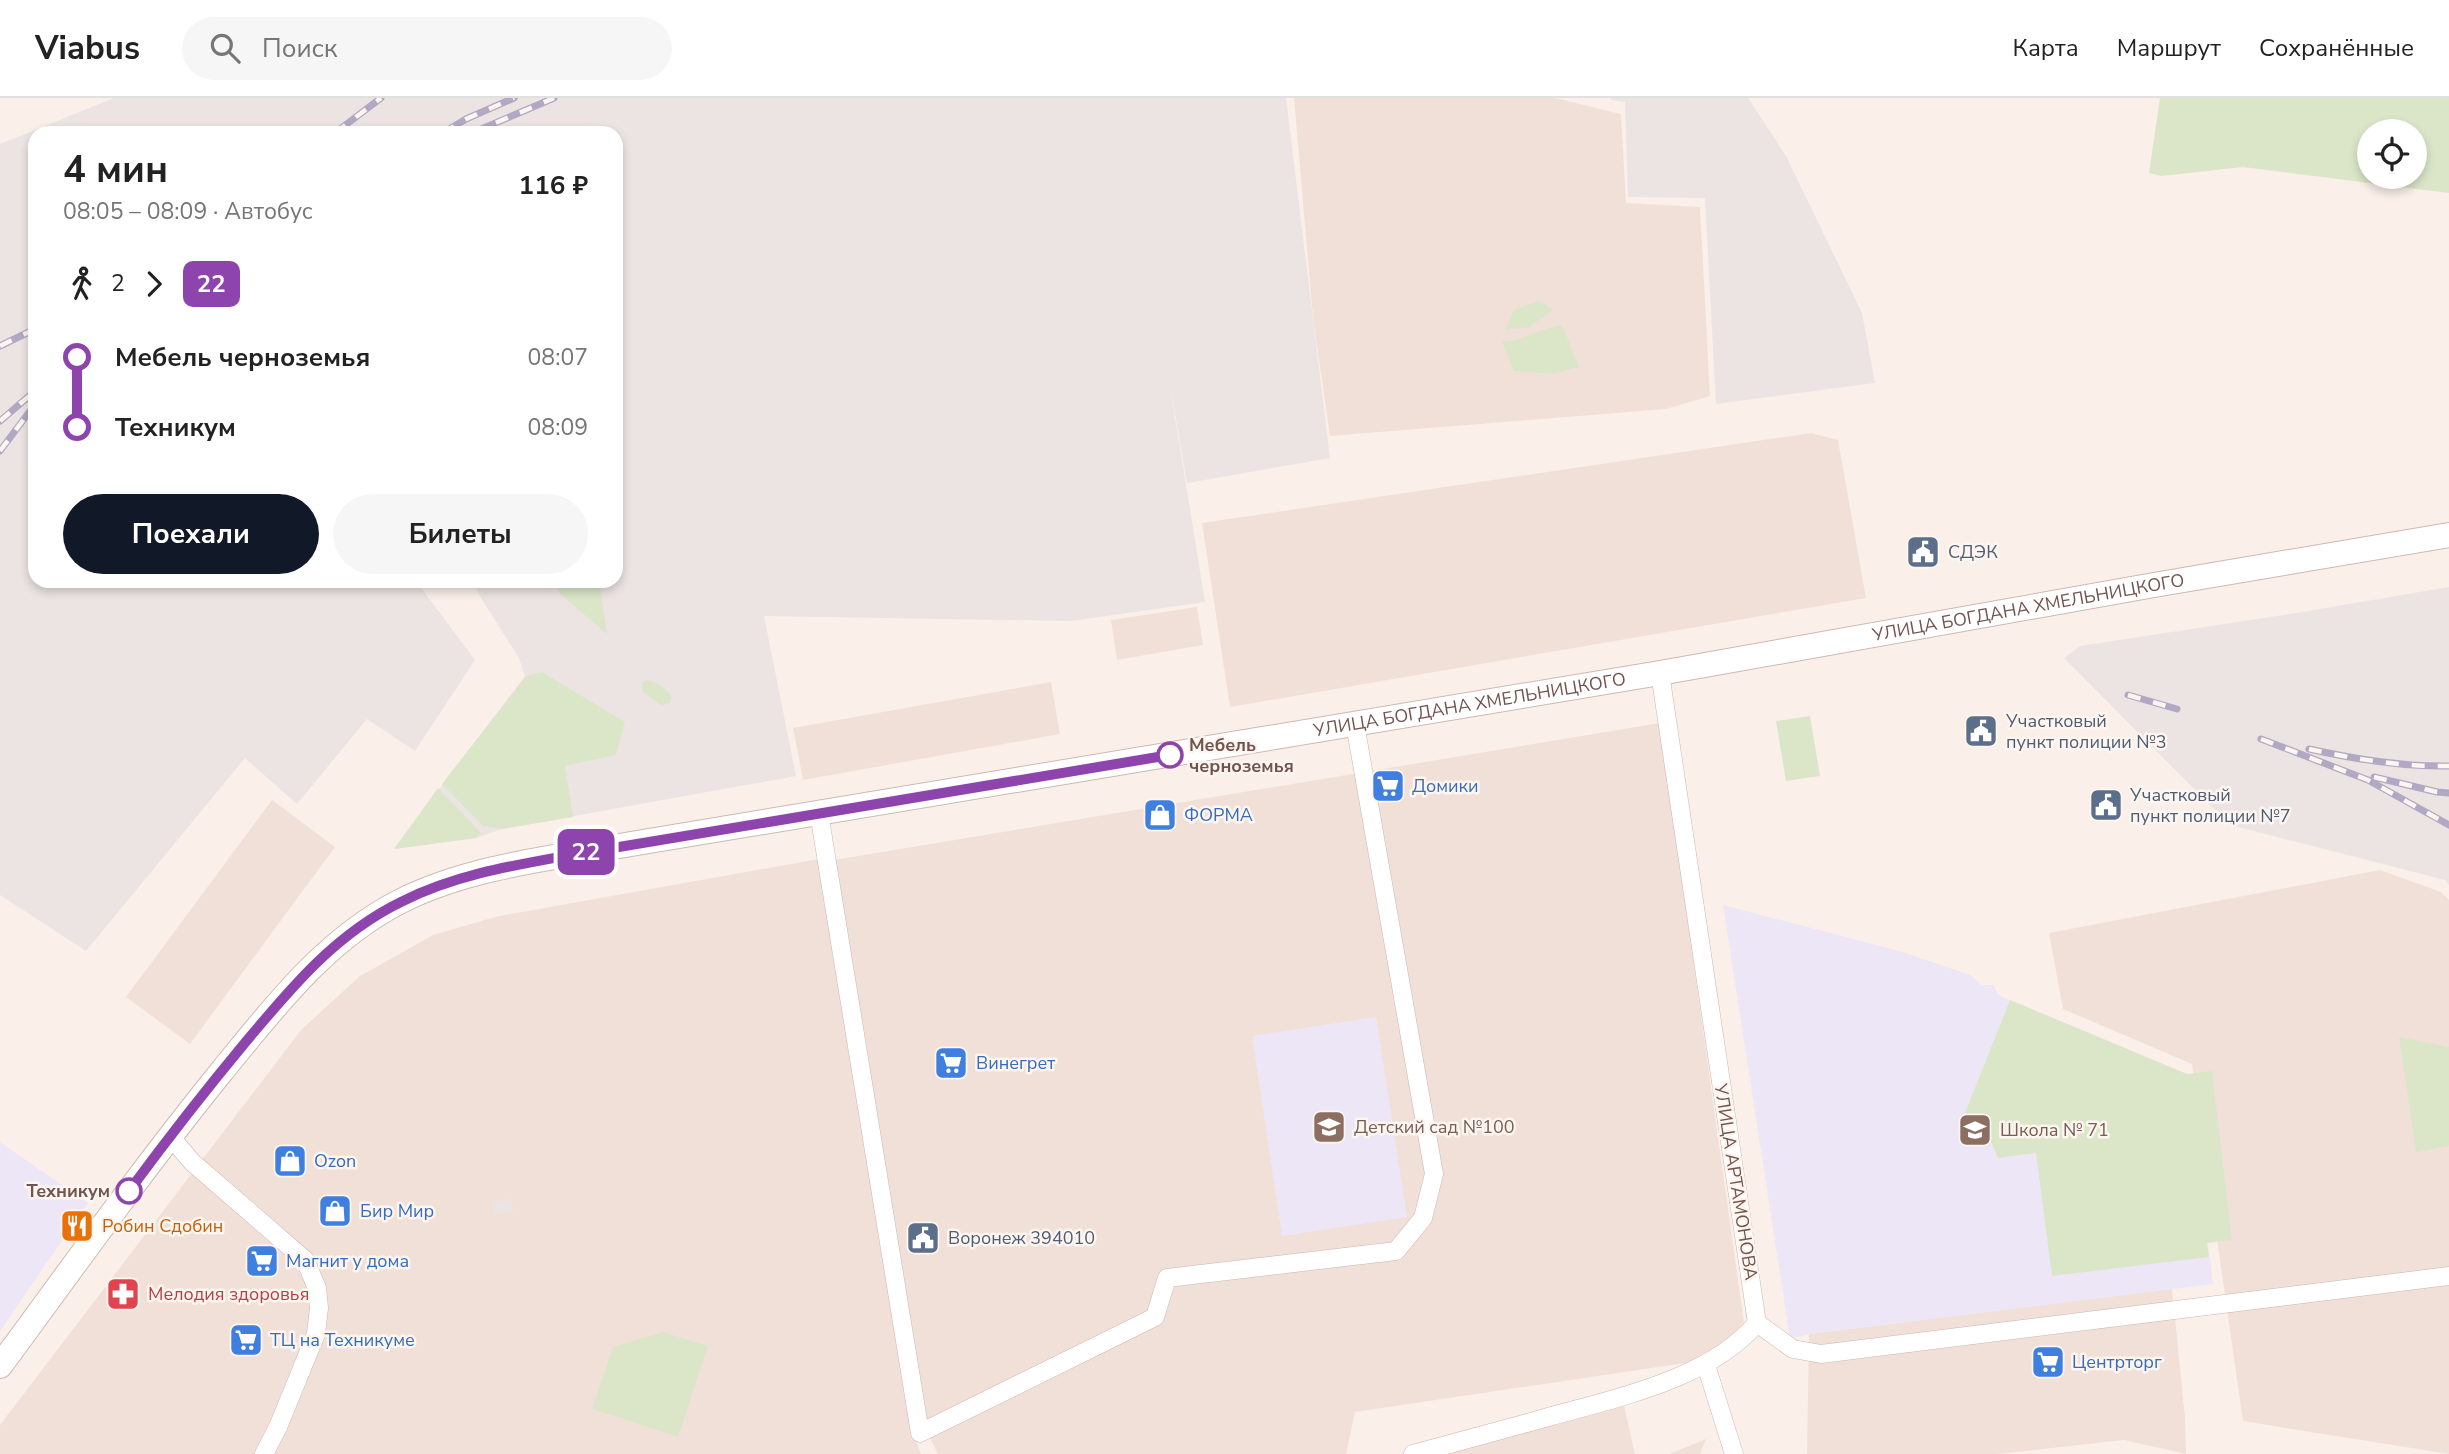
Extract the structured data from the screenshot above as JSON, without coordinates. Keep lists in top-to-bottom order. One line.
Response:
{"streets":{"main road":["УЛИЦА БОГДАНА ХМЕЛЬНИЦКОГО"],"street":["УЛИЦА АРТАМОНОВА"]},"crossings":[["УЛИЦА БОГДАНА ХМЕЛЬНИЦКОГО","УЛИЦА АРТАМОНОВА"]],"places":{"public building":["СДЭК","Участковый пункт полиции №3","Участковый пункт полиции №7","Воронеж 394010"],"other":["Мебель черноземья","Техникум"],"supermarket":["Домики","Винегрет","Магнит у дома","ТЦ на Техникуме","Центрторг"],"shop":["ФОРМА","Ozon","Бир Мир"],"school or university":["Детский сад №100","Школа № 71"],"restaurant":["Робин Сдобин"],"pharmacy":["Мелодия здоровья"]},"lines":["bus line 22"],"page":{"header":"Viabus","search":"Поиск","nav":["Карта","Маршрут","Сохранённые"],"on_map":"22","heading":["4 мин","08:05 – 08:09 · Автобус","116 ₽"],"legs":["2","22"],"list":[{"name":"Мебель черноземья","value":"08:07"},{"name":"Техникум","value":"08:09"}],"buttons":["Поехали","Билеты"]}}
